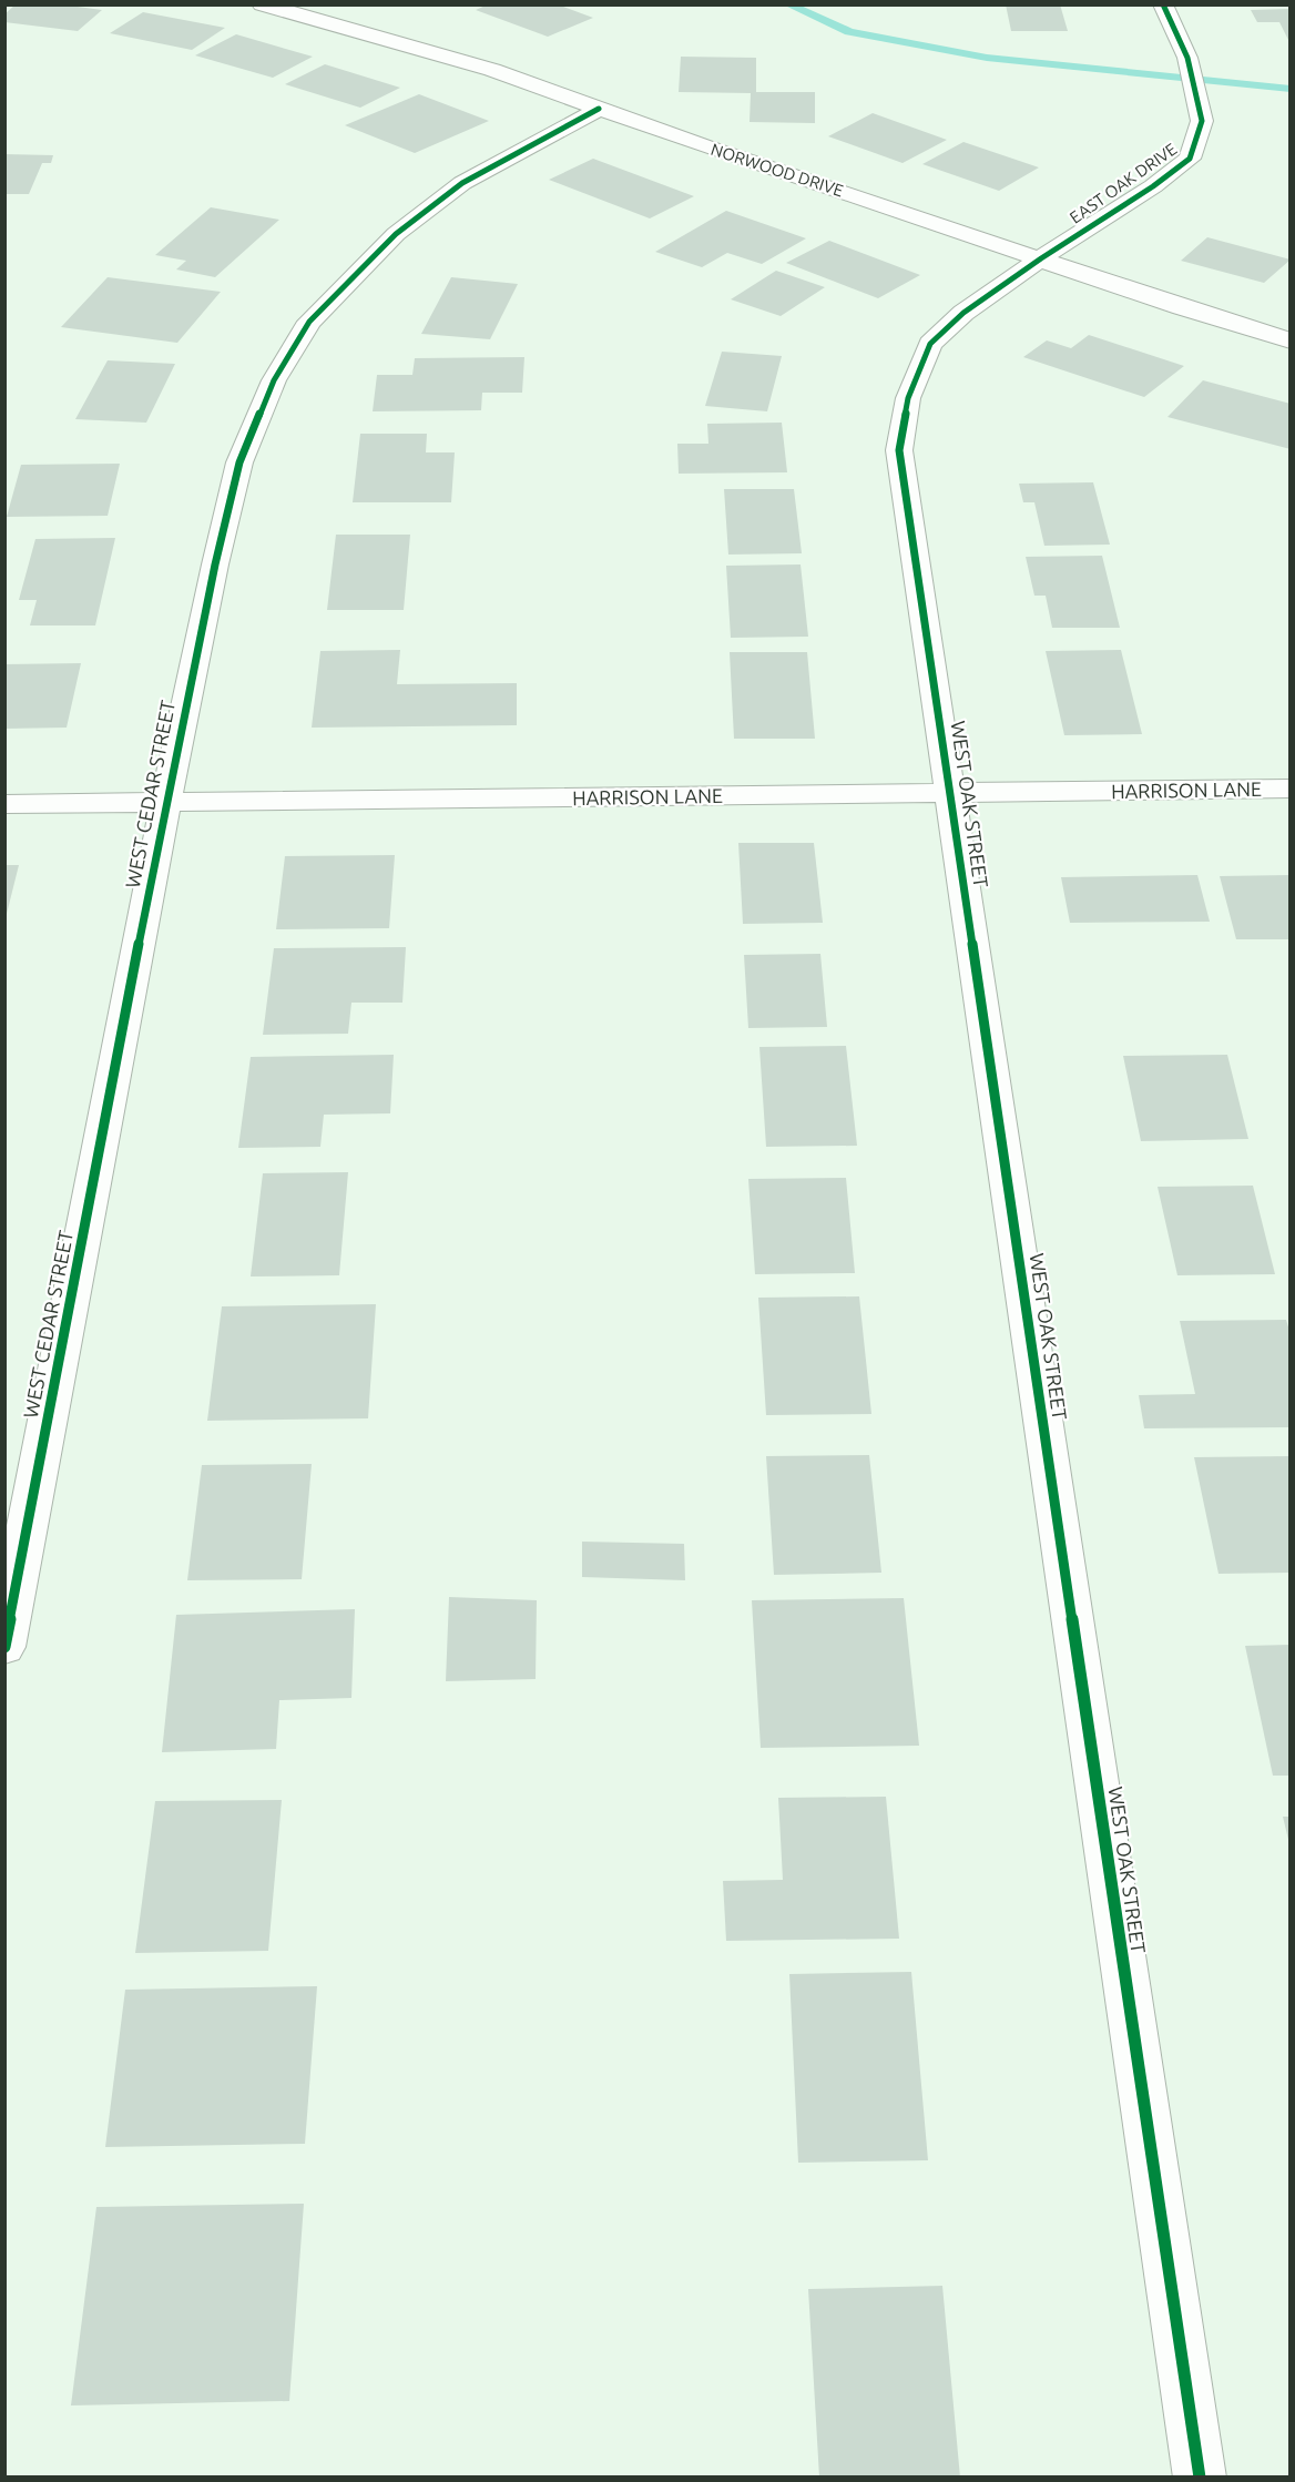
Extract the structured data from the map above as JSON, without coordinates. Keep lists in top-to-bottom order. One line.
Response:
{"streets":{"street":["NORWOOD DRIVE","EAST OAK DRIVE","HARRISON LANE","WEST CEDAR STREET","WEST OAK STREET"]},"crossings":[["NORWOOD DRIVE","EAST OAK DRIVE"],["NORWOOD DRIVE","WEST CEDAR STREET"],["NORWOOD DRIVE","WEST OAK STREET"],["EAST OAK DRIVE","WEST OAK STREET"],["HARRISON LANE","WEST CEDAR STREET"],["HARRISON LANE","WEST OAK STREET"]]}
